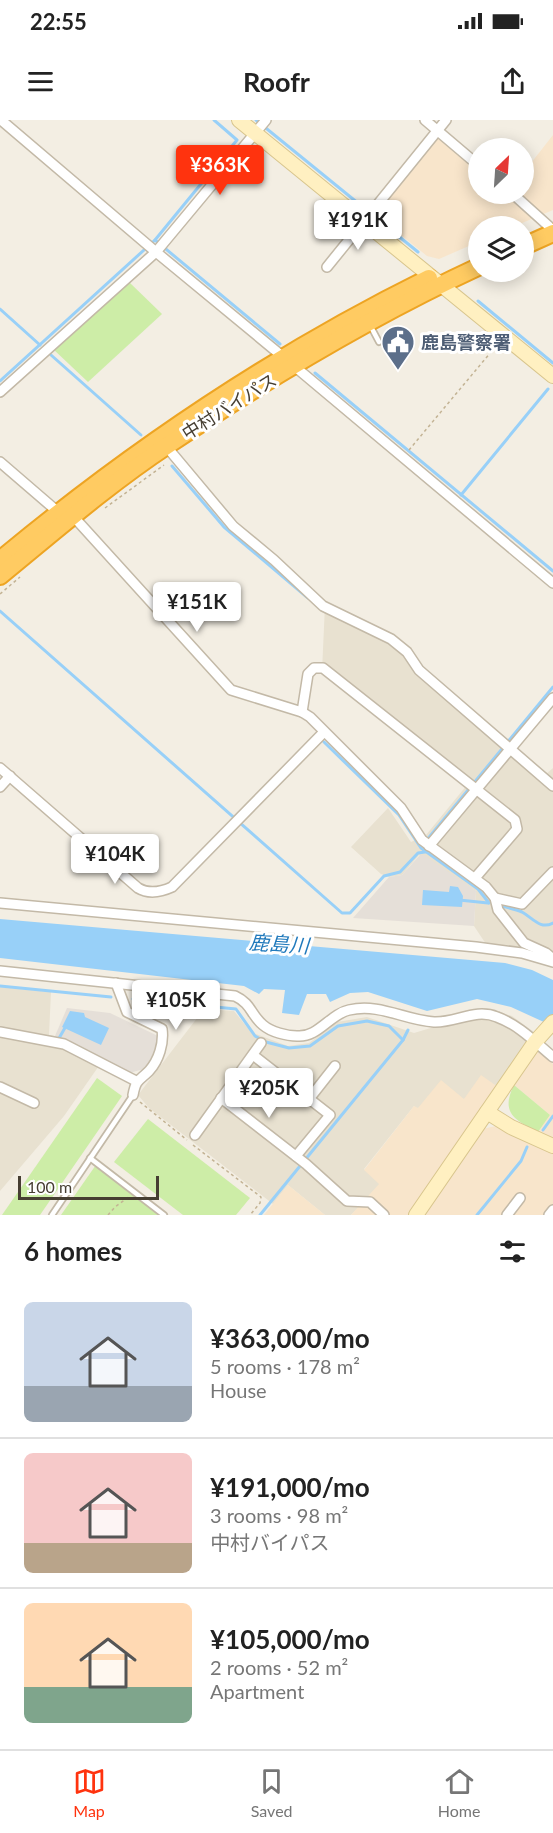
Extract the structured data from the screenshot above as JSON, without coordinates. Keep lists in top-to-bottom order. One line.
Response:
{"streets":{"highway":["中村バイパス"]},"water":["鹿島川"],"places":{"public building":["鹿島警察署"]},"scale_bar":"100 m","north":"top right","page":{"status":"22:55","header":"Roofr","price":["¥363K","¥191K","¥151K","¥104K","¥105K","¥205K"],"scale":"100 m","heading":"6 homes","list":[{"name":"¥363,000/mo","note":"5 rooms · 178 m² · House"},{"name":"¥191,000/mo","note":"3 rooms · 98 m² · 中村バイパス"},{"name":"¥105,000/mo","note":"2 rooms · 52 m² · Apartment"}],"tabs":["Map","Saved","Home"]}}
